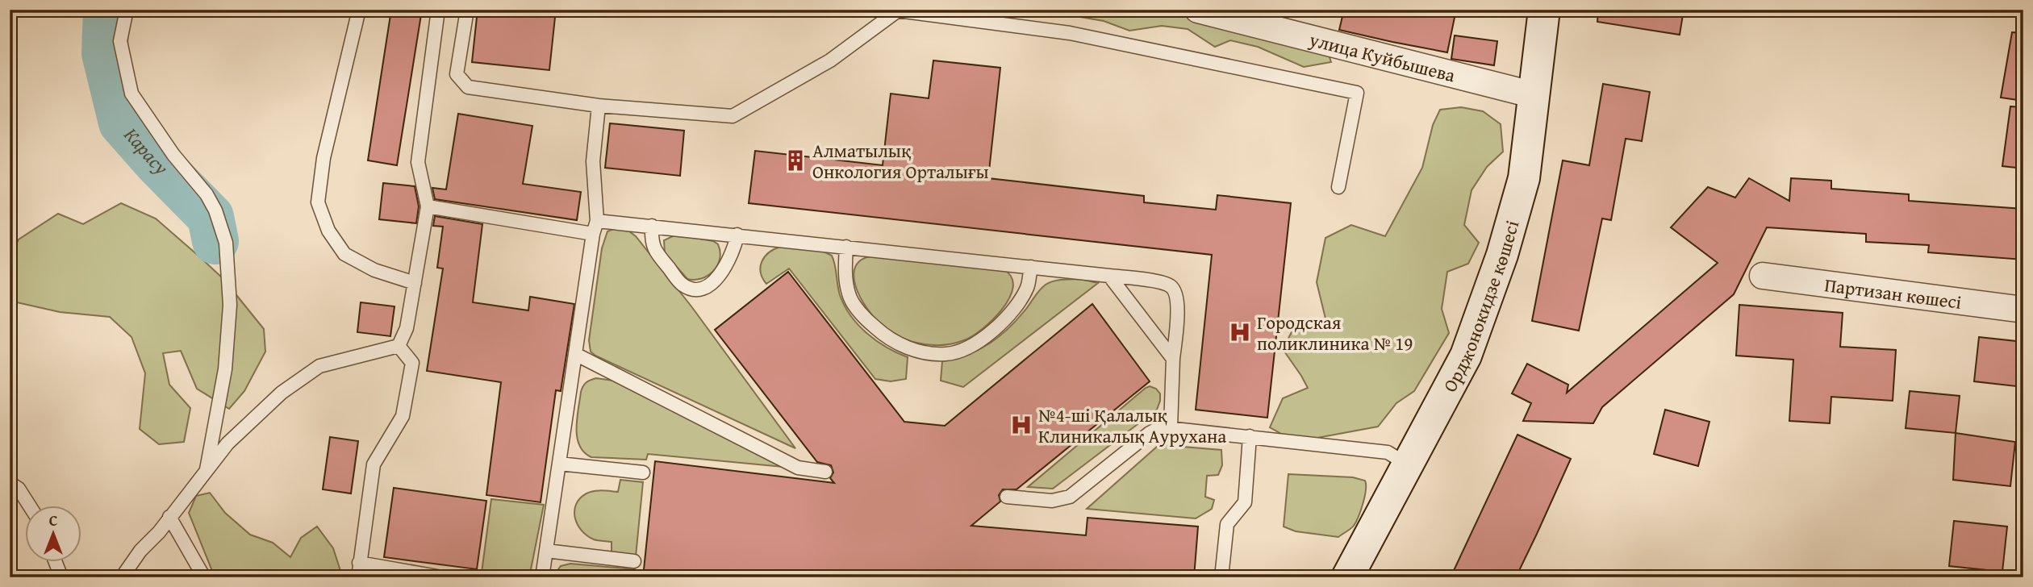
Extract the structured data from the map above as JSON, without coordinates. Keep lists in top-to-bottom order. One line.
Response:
{"streets":{"main road":["Орджонокидзе көшесі"],"street":["улица Куйбышева","Партизан көшесі"]},"crossings":[["улица Куйбышева","Орджонокидзе көшесі"]],"water":["Карасу"],"places":{"building":["Алматылық Онкология Орталығы"],"hospital":["Городская поликлиника № 19","№4-ші Қалалық Клиникалық Аурухана"]},"north":"top"}
